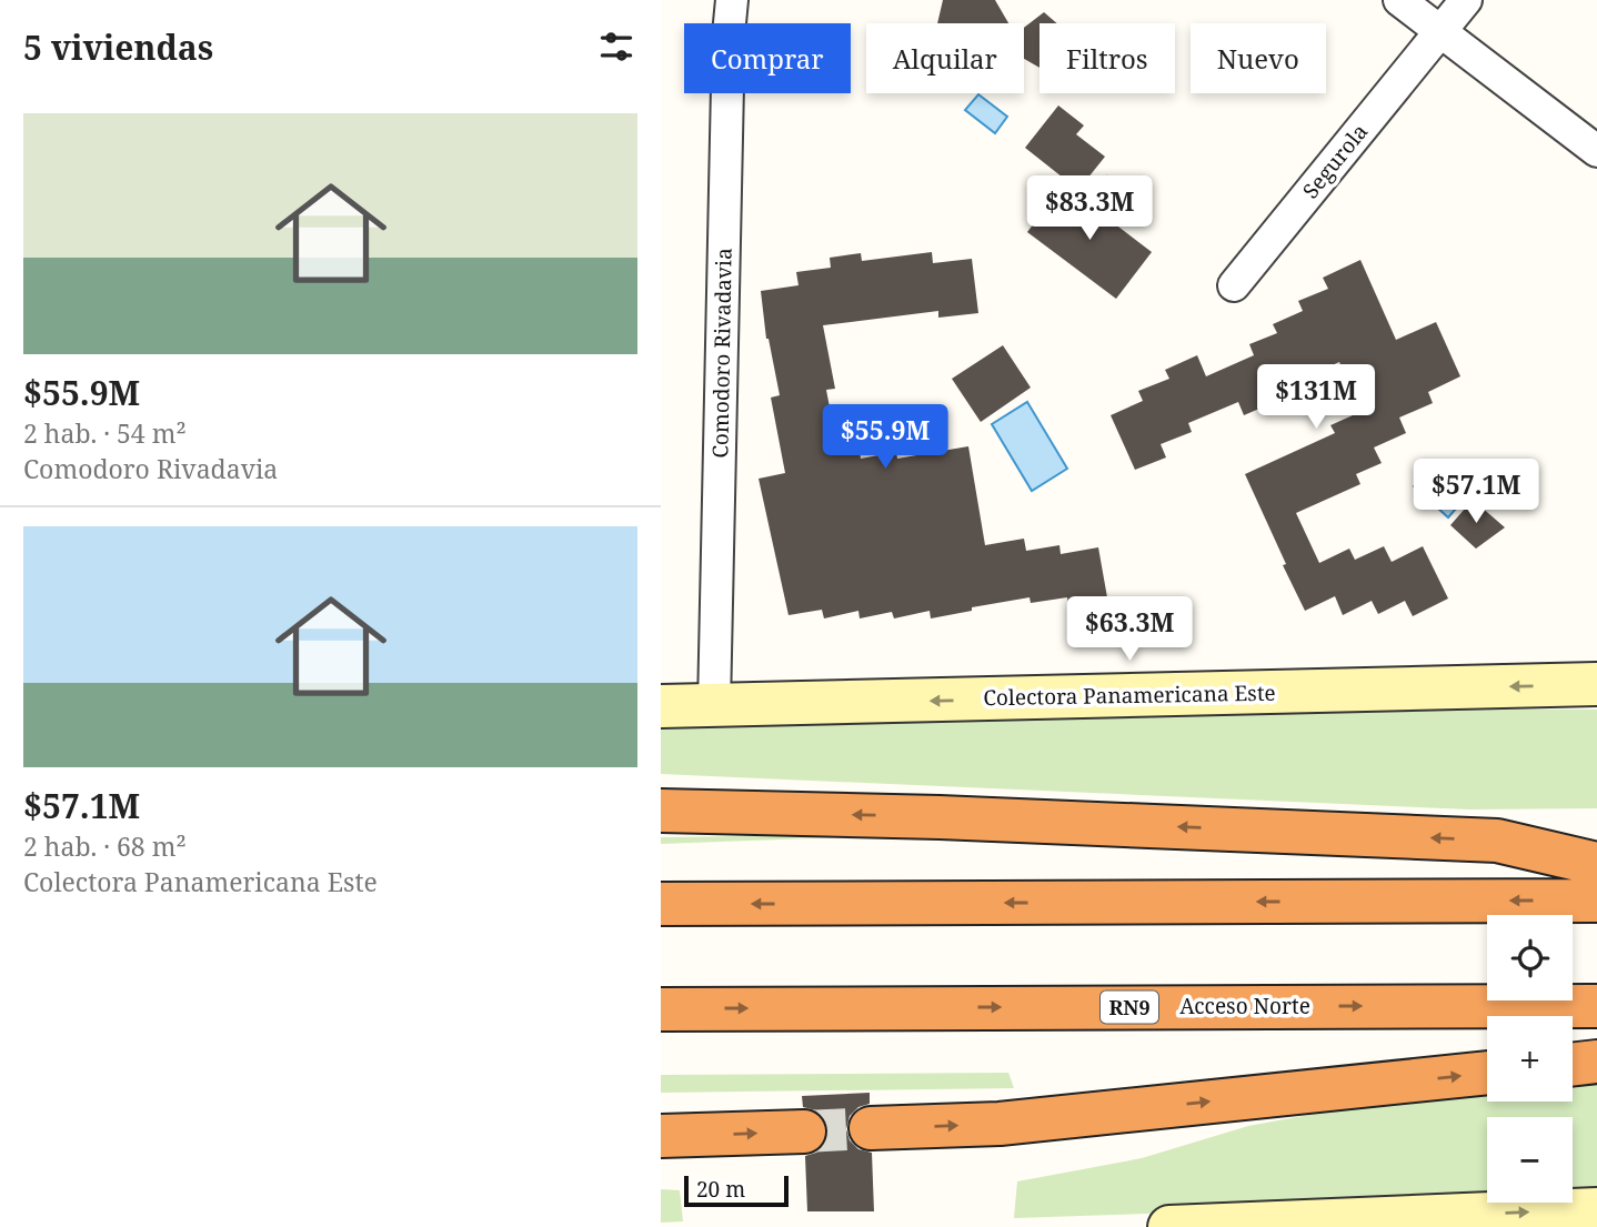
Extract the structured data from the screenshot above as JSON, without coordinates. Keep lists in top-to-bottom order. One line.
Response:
{"streets":{"highway":["Acceso Norte","RN9"],"street":["Segurola","Comodoro Rivadavia","Colectora Panamericana Este"]},"crossings":[["Comodoro Rivadavia","Colectora Panamericana Este"]],"one_way":["Colectora Panamericana Este"],"scale_bar":"20 m","page":{"heading":"5 viviendas","chip":["Comprar","Alquilar","Filtros","Nuevo"],"list":[{"name":"$55.9M","note":"2 hab. · 54 m² · Comodoro Rivadavia"},{"name":"$57.1M","note":"2 hab. · 68 m² · Colectora Panamericana Este"}],"price":["$83.3M","$131M","$55.9M","$57.1M","$63.3M"],"map_buttons":["+","−"],"scale":"20 m"}}
